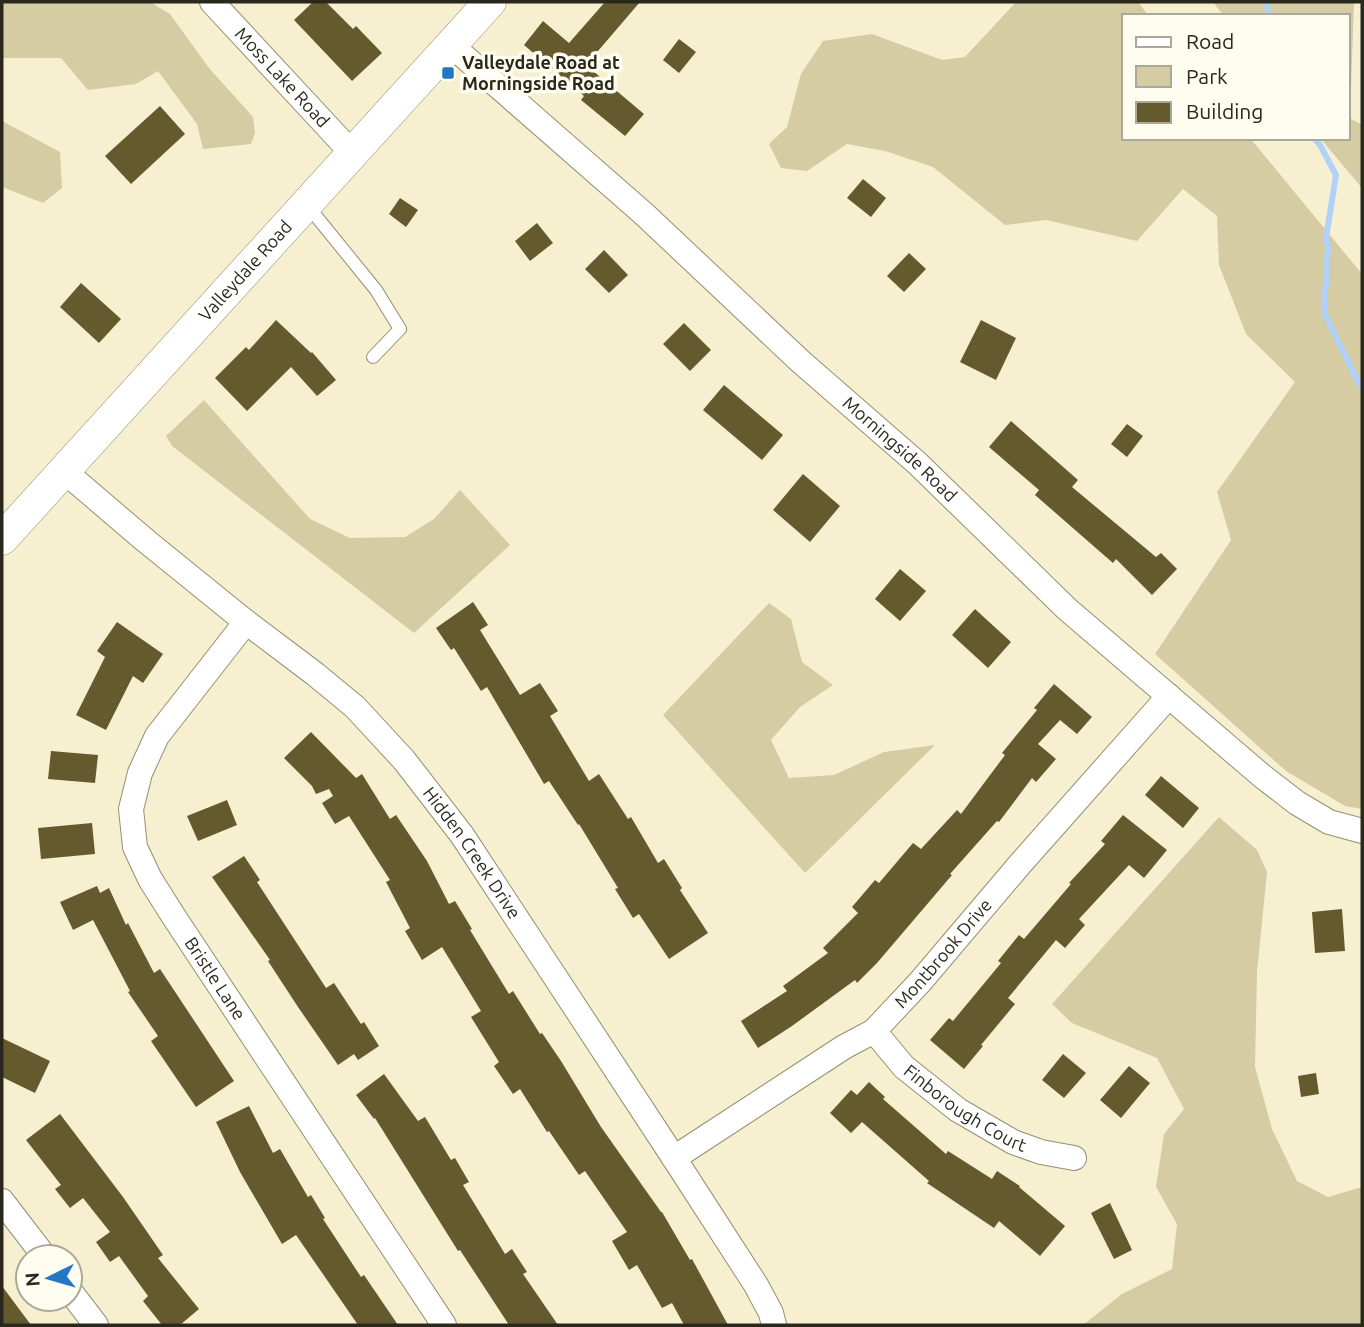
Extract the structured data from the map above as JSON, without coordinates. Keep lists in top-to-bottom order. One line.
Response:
{"streets":{"street":["Moss Lake Road","Valleydale Road","Morningside Road","Hidden Creek Drive","Montbrook Drive","Bristle Lane","Finborough Court"]},"crossings":[["Moss Lake Road","Valleydale Road"],["Valleydale Road","Morningside Road"],["Valleydale Road","Hidden Creek Drive"],["Morningside Road","Montbrook Drive"],["Hidden Creek Drive","Montbrook Drive"],["Hidden Creek Drive","Bristle Lane"],["Montbrook Drive","Finborough Court"]],"places":{"transit":["Valleydale Road at Morningside Road"]},"legend":["Road","Park","Building"],"north":"left"}
